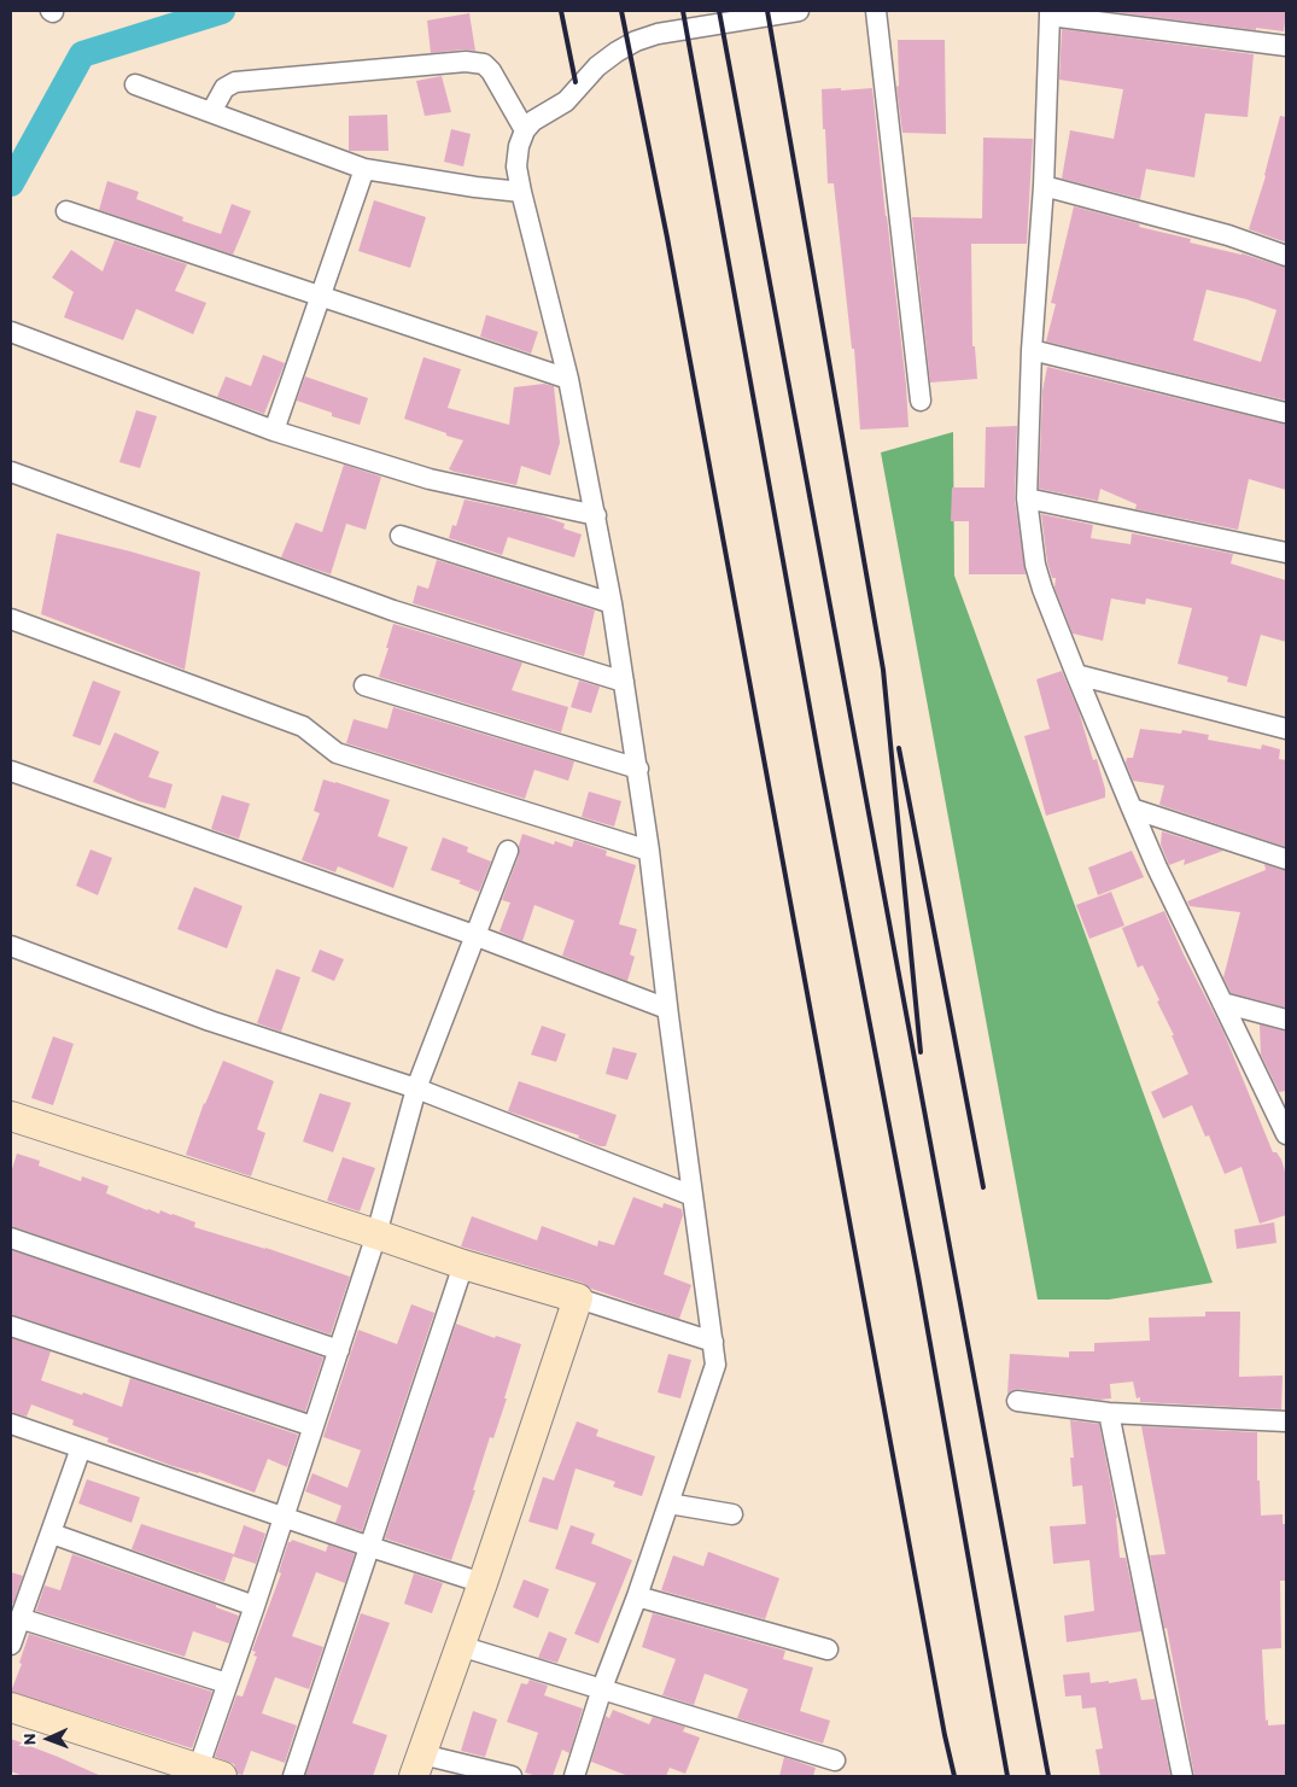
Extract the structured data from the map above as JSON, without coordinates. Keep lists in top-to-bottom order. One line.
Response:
{"north":"left"}
